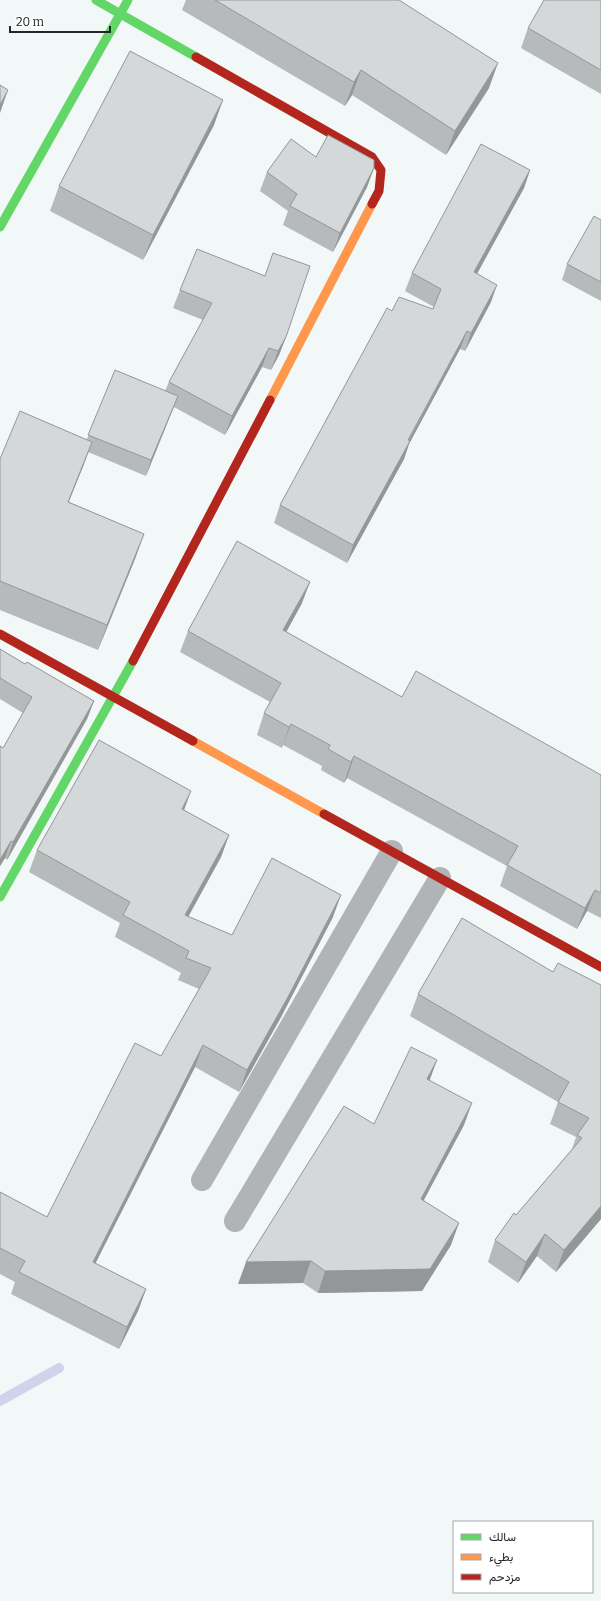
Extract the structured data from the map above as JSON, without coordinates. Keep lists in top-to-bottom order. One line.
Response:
{"legend":["سالك","بطيء","مزدحم"],"scale_bar":"20 m"}
